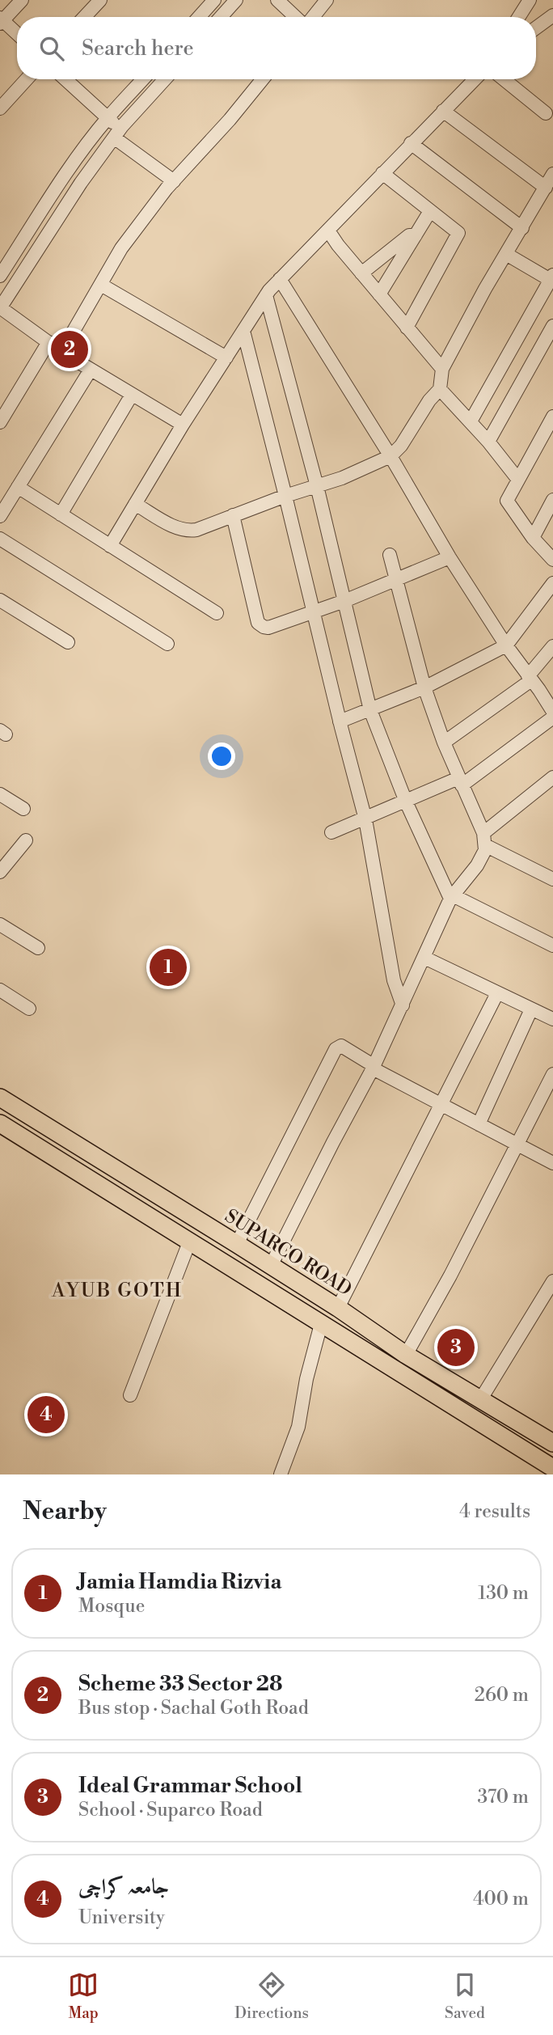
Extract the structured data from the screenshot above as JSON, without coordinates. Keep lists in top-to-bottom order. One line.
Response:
{"streets":{"main road":["SUPARCO ROAD"]},"districts":["AYUB GOTH"],"page":{"search":"Search here","pins":["2","1","3","4"],"heading":["Nearby","4 results"],"list":[{"mark":"1","name":"Jamia Hamdia Rizvia","note":"Mosque","value":"130 m"},{"mark":"2","name":"Scheme 33 Sector 28","note":"Bus stop · Sachal Goth Road","value":"260 m"},{"mark":"3","name":"Ideal Grammar School","note":"School · Suparco Road","value":"370 m"},{"mark":"4","name":"جامعہ کراچی","note":"University","value":"400 m"}],"nav":["Map","Directions","Saved"]}}
